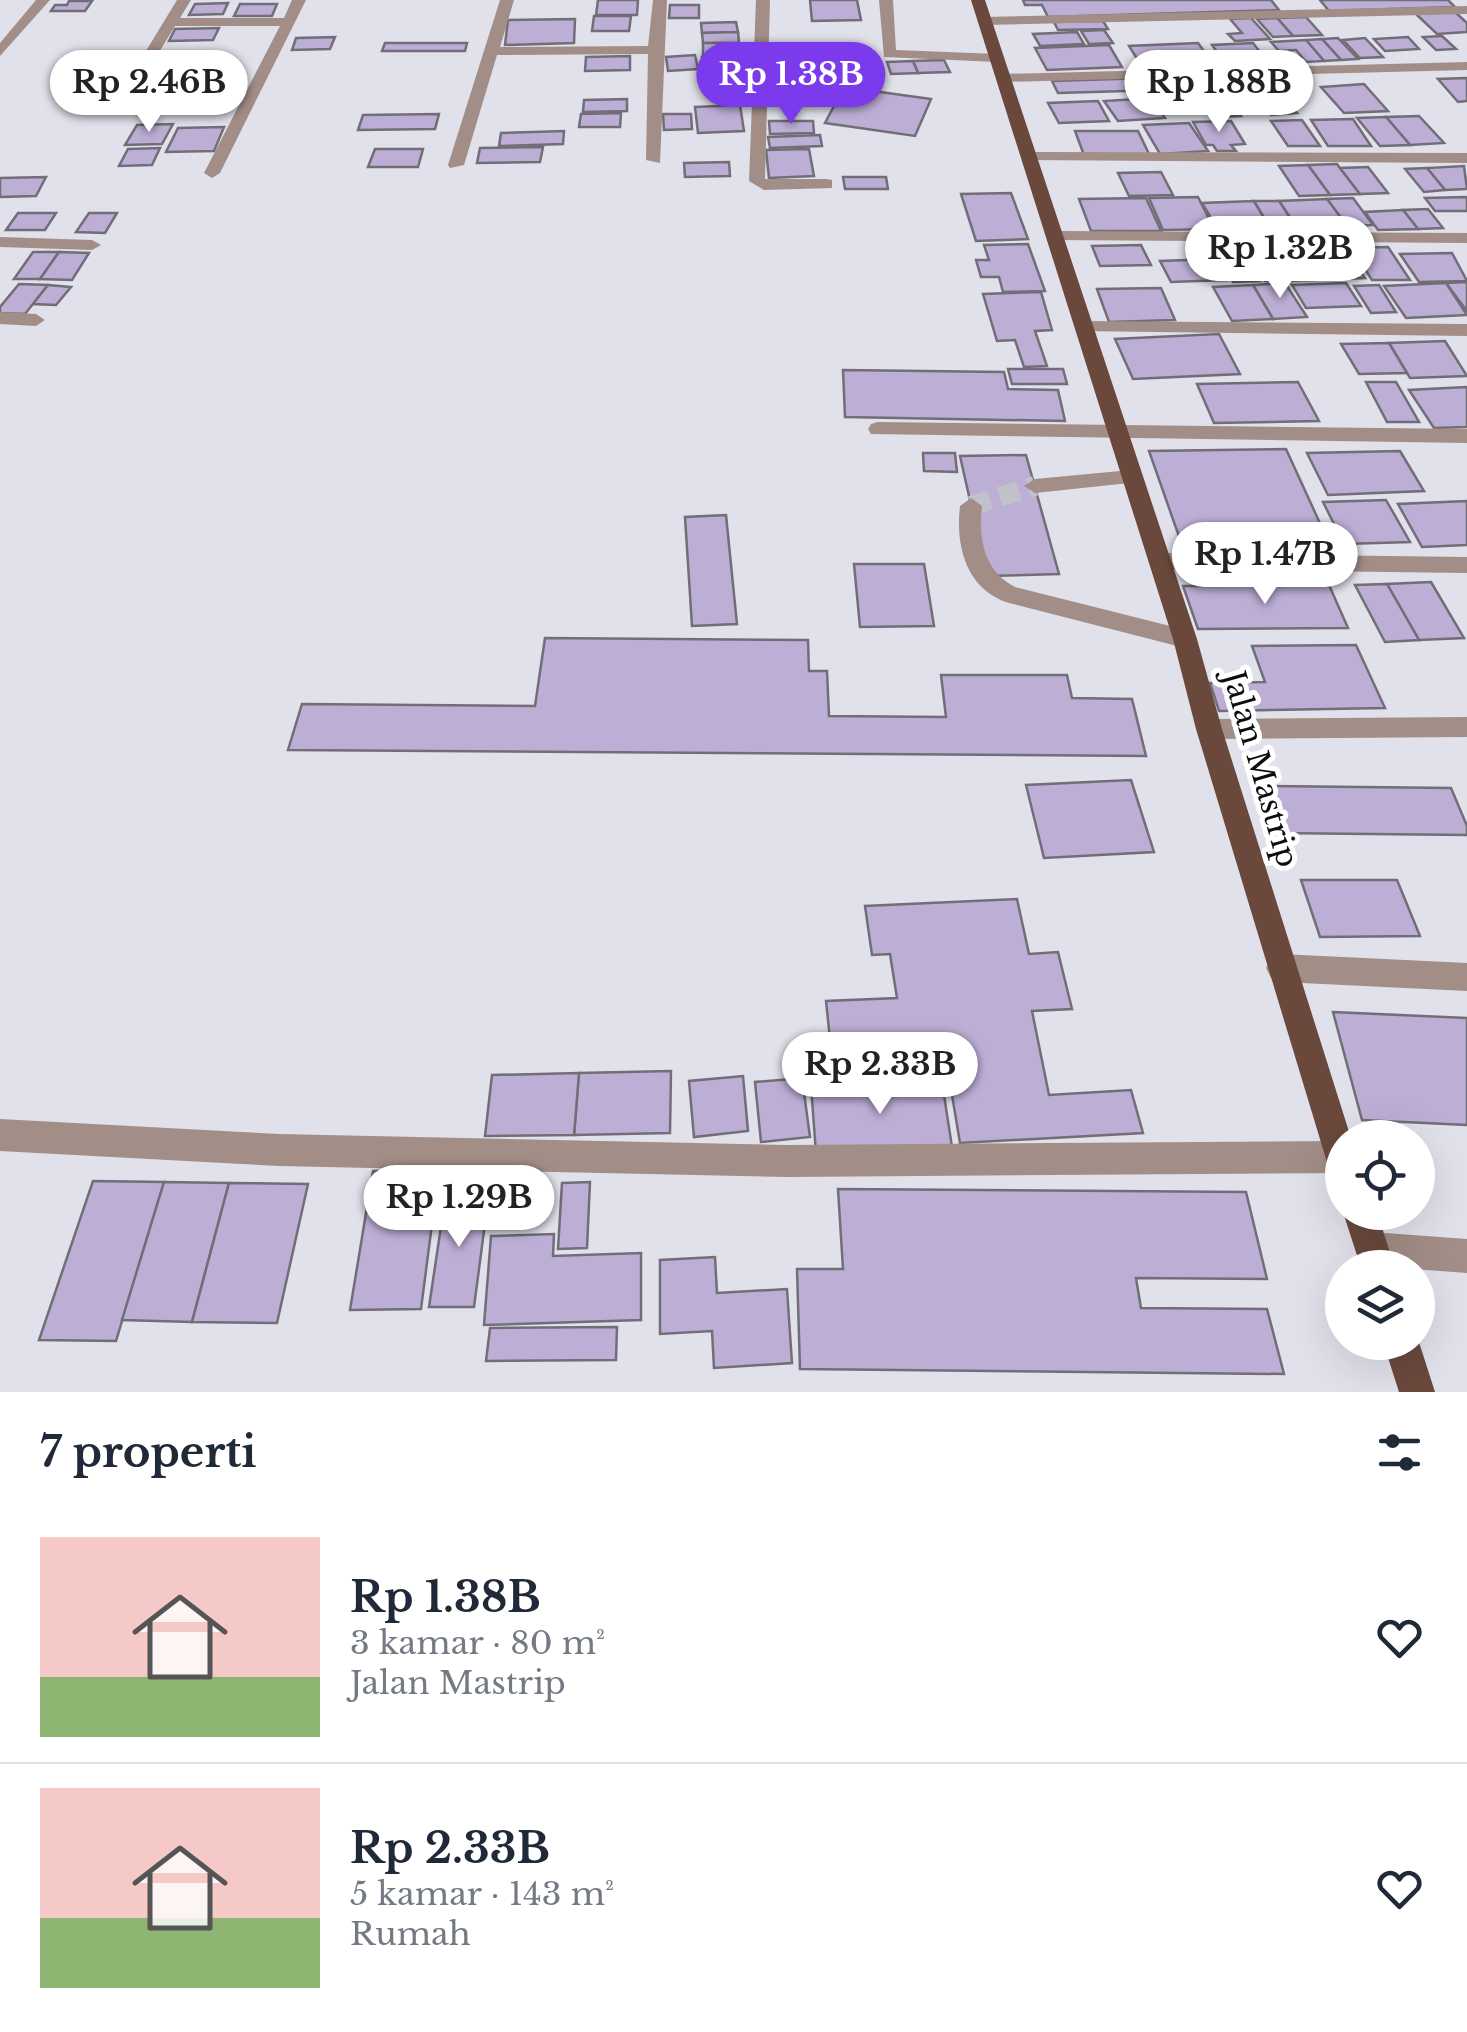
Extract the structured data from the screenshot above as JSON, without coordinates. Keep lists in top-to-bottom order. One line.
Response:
{"streets":{"main road":["Jalan Mastrip"]},"page":{"price":["Rp 1.38B","Rp 2.46B","Rp 1.88B","Rp 1.32B","Rp 1.47B","Rp 2.33B","Rp 1.29B"],"heading":"7 properti","list":[{"name":"Rp 1.38B","note":"3 kamar · 80 m² · Jalan Mastrip"},{"name":"Rp 2.33B","note":"5 kamar · 143 m² · Rumah"}]}}
